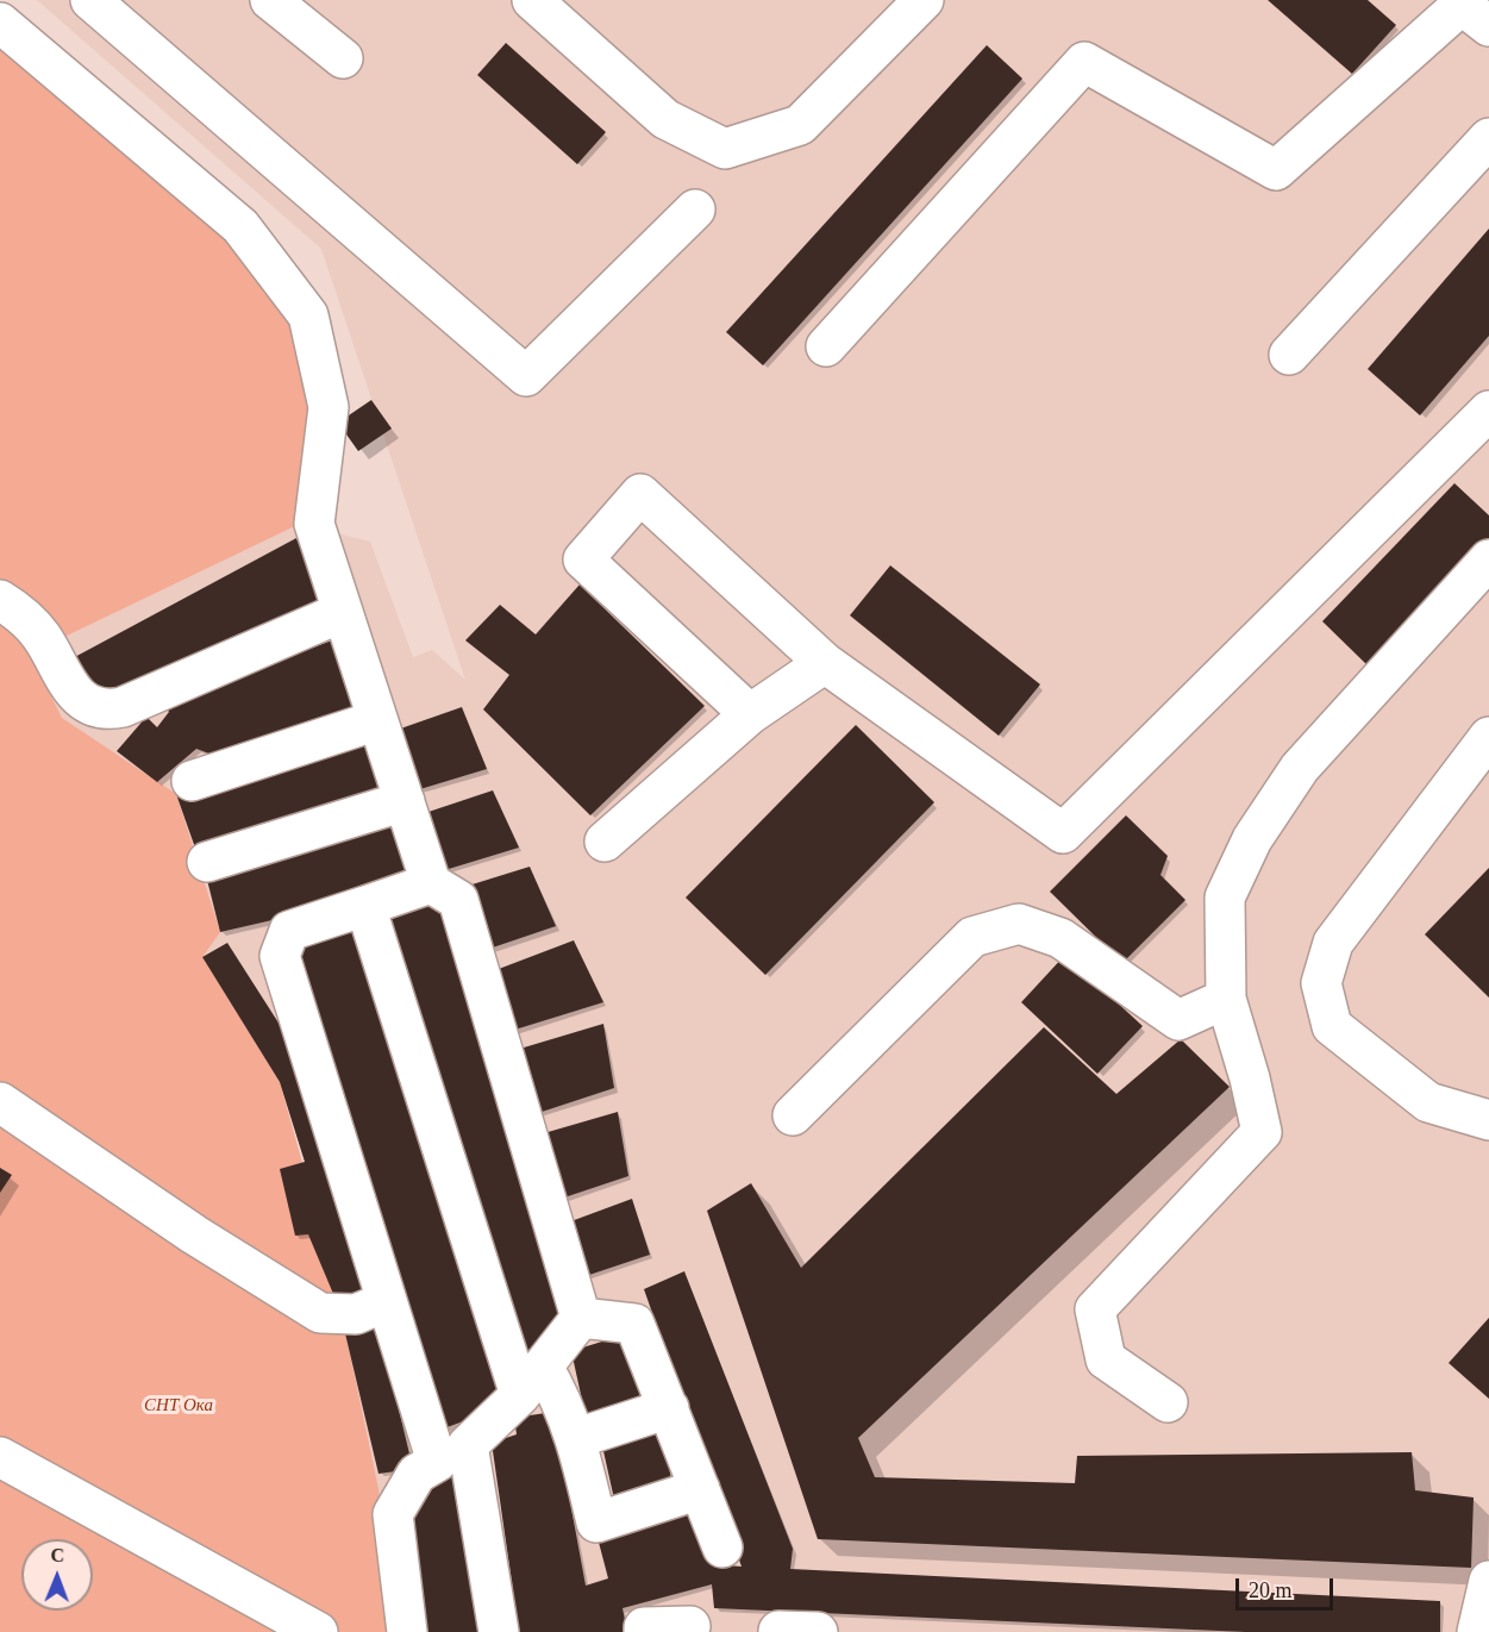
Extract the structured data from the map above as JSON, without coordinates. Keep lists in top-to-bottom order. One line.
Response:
{"parks":["СНТ Ока"],"scale_bar":"20 m","north":"top"}
